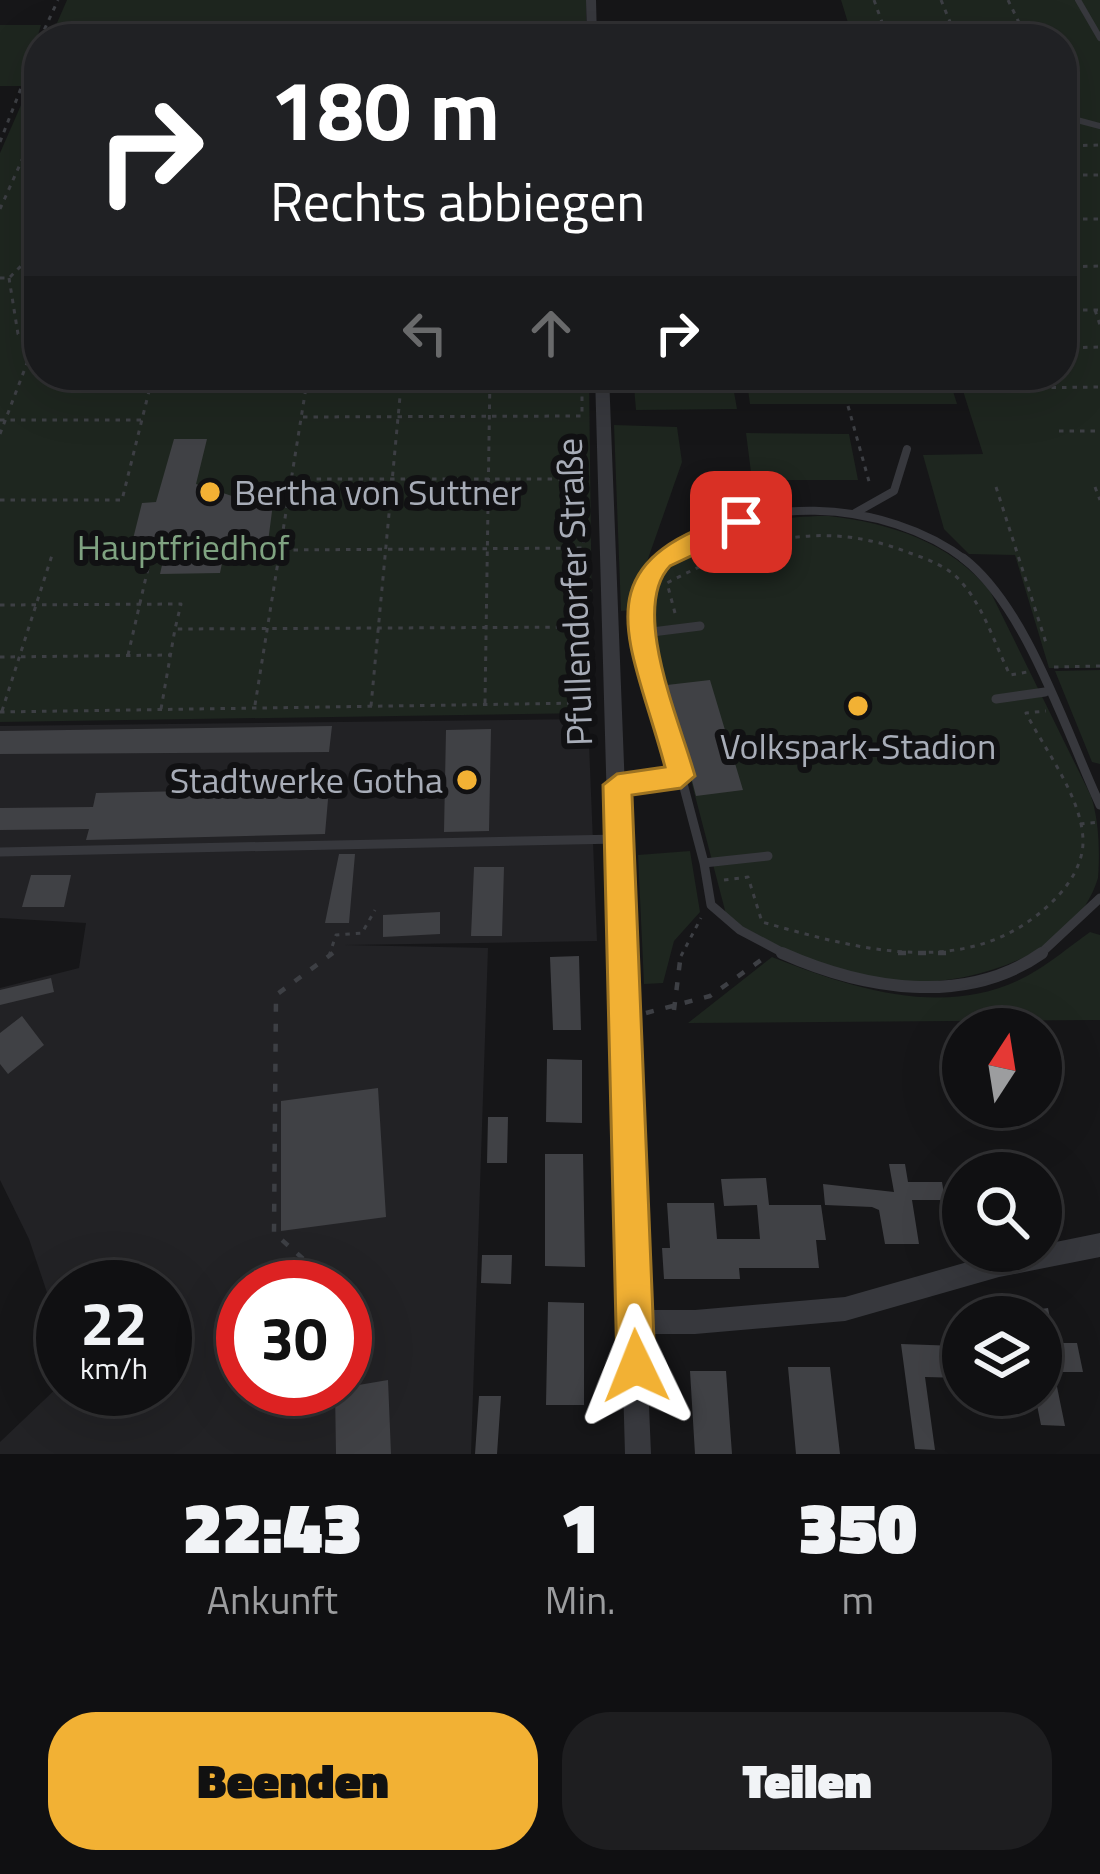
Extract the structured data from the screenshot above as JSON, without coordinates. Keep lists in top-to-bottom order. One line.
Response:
{"streets":{"street":["Pfullendorfer Straße"]},"parks":["Hauptfriedhof"],"places":["Bertha von Suttner","Volkspark-Stadion","Stadtwerke Gotha"],"north":"top","page":{"turn":["180 m","Rechts abbiegen"],"speed":"22 km/h","limit":"30","eta":["22:43","Ankunft","1","Min.","350","m"],"buttons":["Beenden","Teilen"]}}
